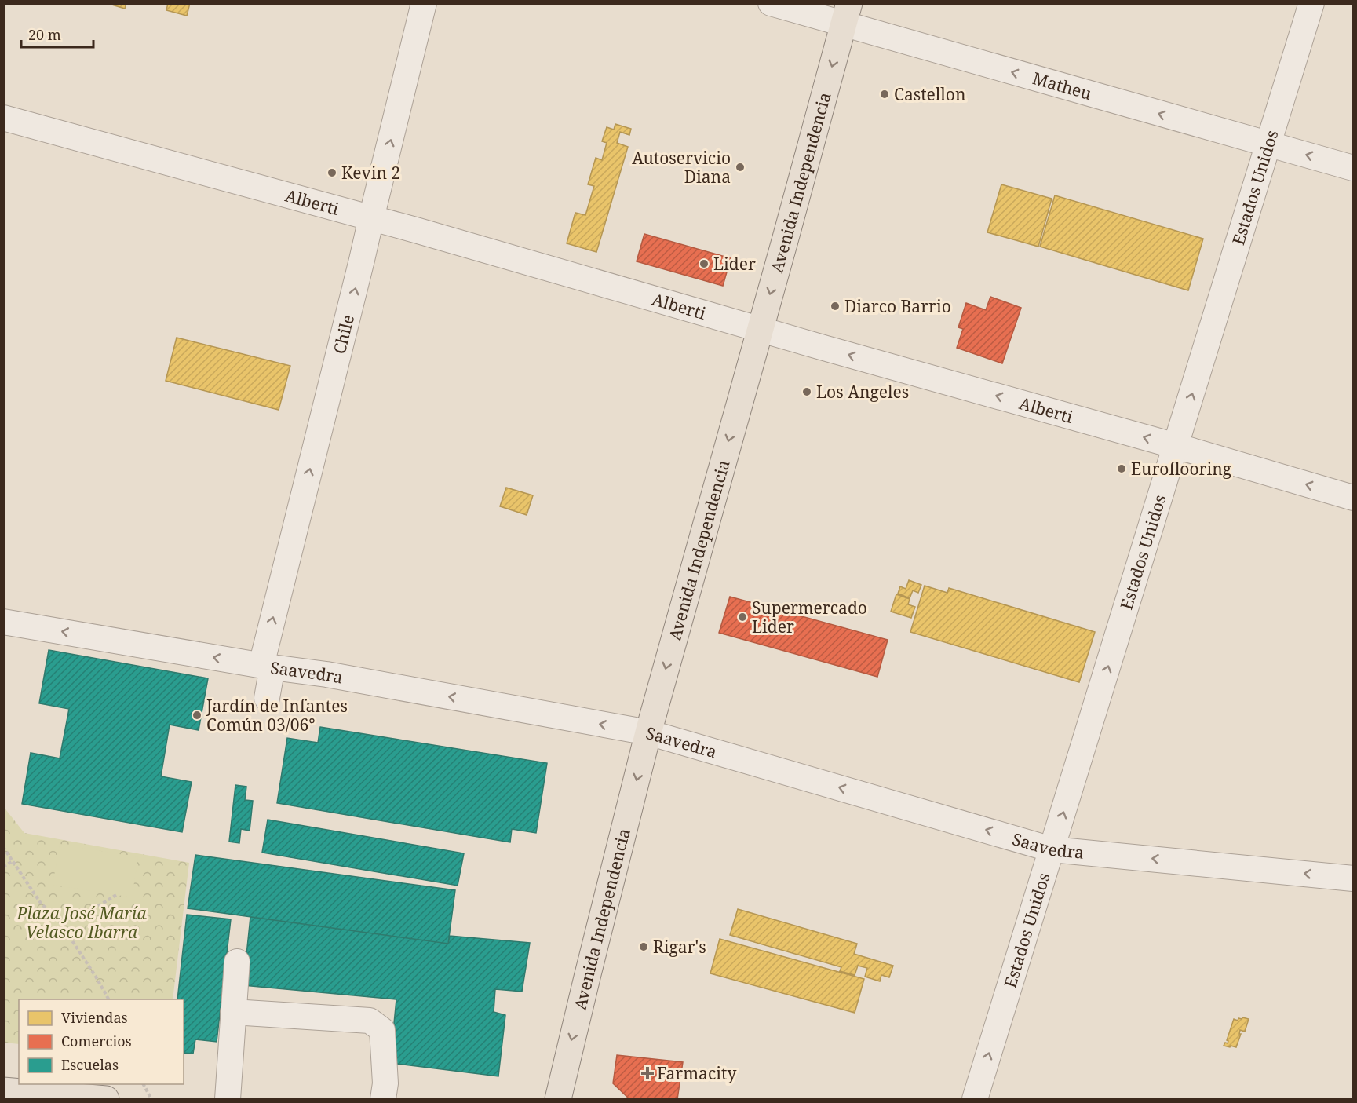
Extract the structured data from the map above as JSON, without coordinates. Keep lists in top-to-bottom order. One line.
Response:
{"streets":{"main road":["Avenida Independencia"],"street":["Matheu","Estados Unidos","Alberti","Chile","Saavedra"]},"crossings":[["Matheu","Avenida Independencia"],["Matheu","Estados Unidos"],["Avenida Independencia","Alberti"],["Avenida Independencia","Saavedra"],["Estados Unidos","Alberti"],["Estados Unidos","Saavedra"],["Alberti","Chile"],["Chile","Saavedra"]],"one_way":["Matheu","Avenida Independencia","Estados Unidos","Alberti","Chile","Saavedra"],"parks":["Plaza José María Velasco Ibarra"],"places":{"other":["Castellon","Autoservicio Diana","Kevin 2","Lider","Diarco Barrio","Los Angeles","Euroflooring","Supermercado Lider","Jardín de Infantes Común 03/06°","Rigar's"],"health":["Farmacity"]},"legend":["Viviendas","Comercios","Escuelas"],"scale_bar":"20 m"}
